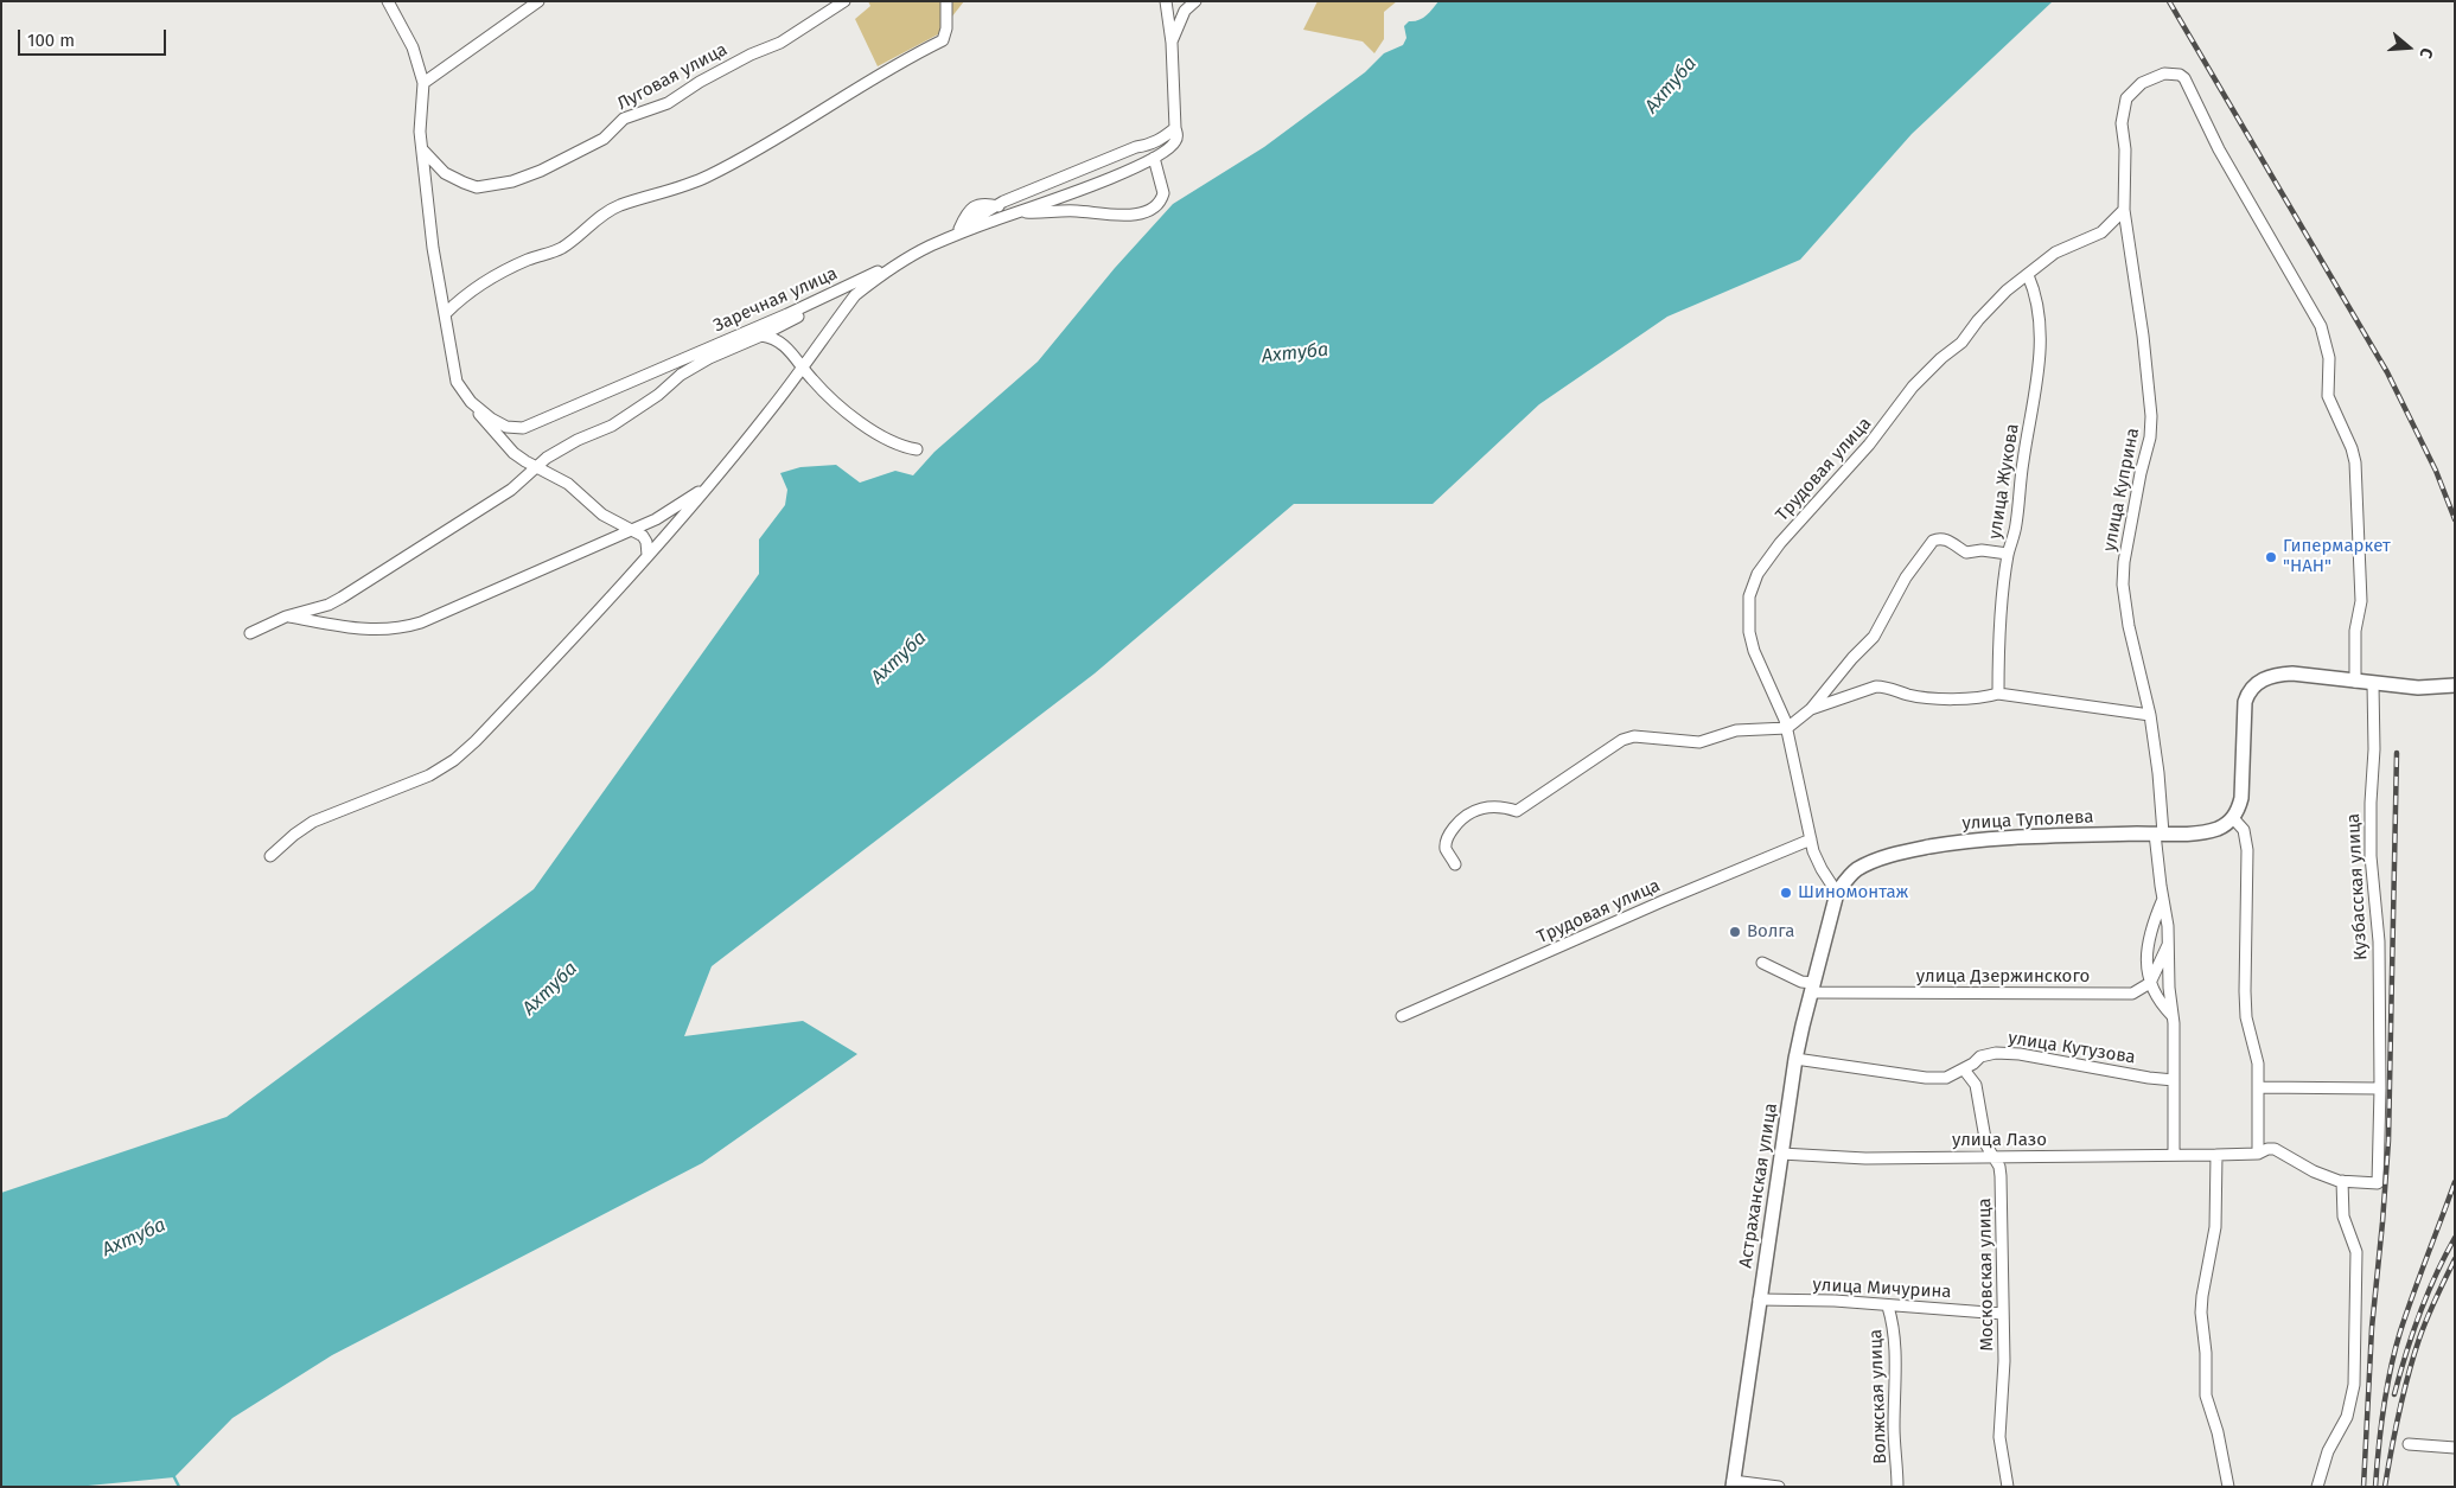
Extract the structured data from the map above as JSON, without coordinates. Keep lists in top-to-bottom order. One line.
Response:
{"streets":{"main road":["улица Туполева","Астраханская улица"],"street":["Луговая улица","Заречная улица","Трудовая улица","улица Жукова","улица Куприна","Кузбасская улица","улица Дзержинского","улица Кутузова","улица Лазо","Московская улица","улица Мичурина","Волжская улица"]},"crossings":[["Трудовая улица","улица Жукова"],["Трудовая улица","улица Куприна"],["Трудовая улица","улица Туполева"],["Трудовая улица","Астраханская улица"],["улица Куприна","улица Туполева"],["улица Куприна","улица Кутузова"],["улица Куприна","улица Лазо"],["улица Туполева","Астраханская улица"],["Кузбасская улица","улица Лазо"],["улица Дзержинского","Астраханская улица"],["улица Кутузова","Астраханская улица"],["улица Кутузова","Московская улица"],["улица Лазо","Астраханская улица"],["улица Лазо","Московская улица"],["Астраханская улица","улица Мичурина"],["Московская улица","улица Мичурина"],["улица Мичурина","Волжская улица"]],"water":["Ахтуба"],"places":["Гипермаркет \"НАН\"","Шиномонтаж","Волга"],"scale_bar":"100 m","north":"right"}
